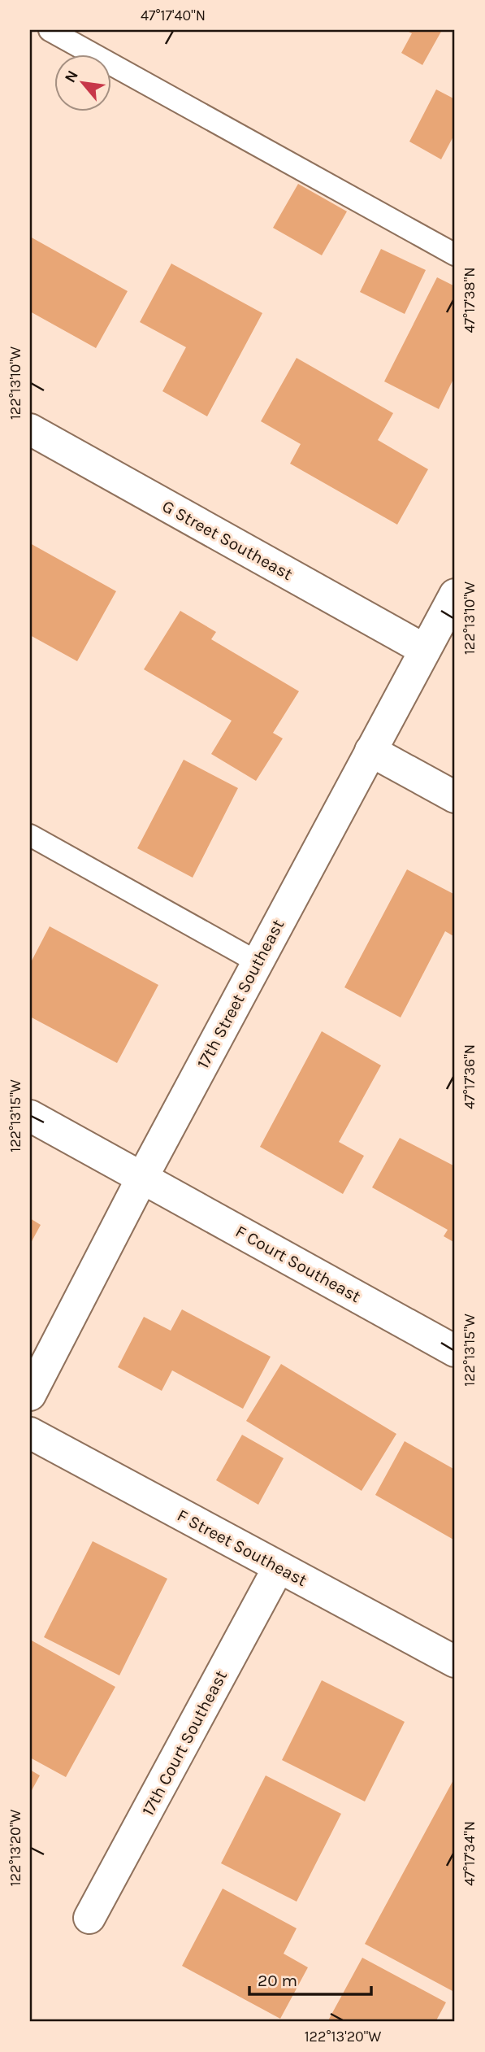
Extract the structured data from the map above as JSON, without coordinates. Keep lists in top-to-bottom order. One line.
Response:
{"streets":{"street":["G Street Southeast","17th Street Southeast","F Court Southeast","F Street Southeast","17th Court Southeast"]},"crossings":[["G Street Southeast","17th Street Southeast"],["17th Street Southeast","F Court Southeast"],["F Street Southeast","17th Court Southeast"]],"scale_bar":"20 m","north":"top left","coordinates":["47°17'40\"N","47°17'38\"N","122°13'10\"W","47°17'36\"N","122°13'15\"W","122°13'20\"W","47°17'34\"N"]}
